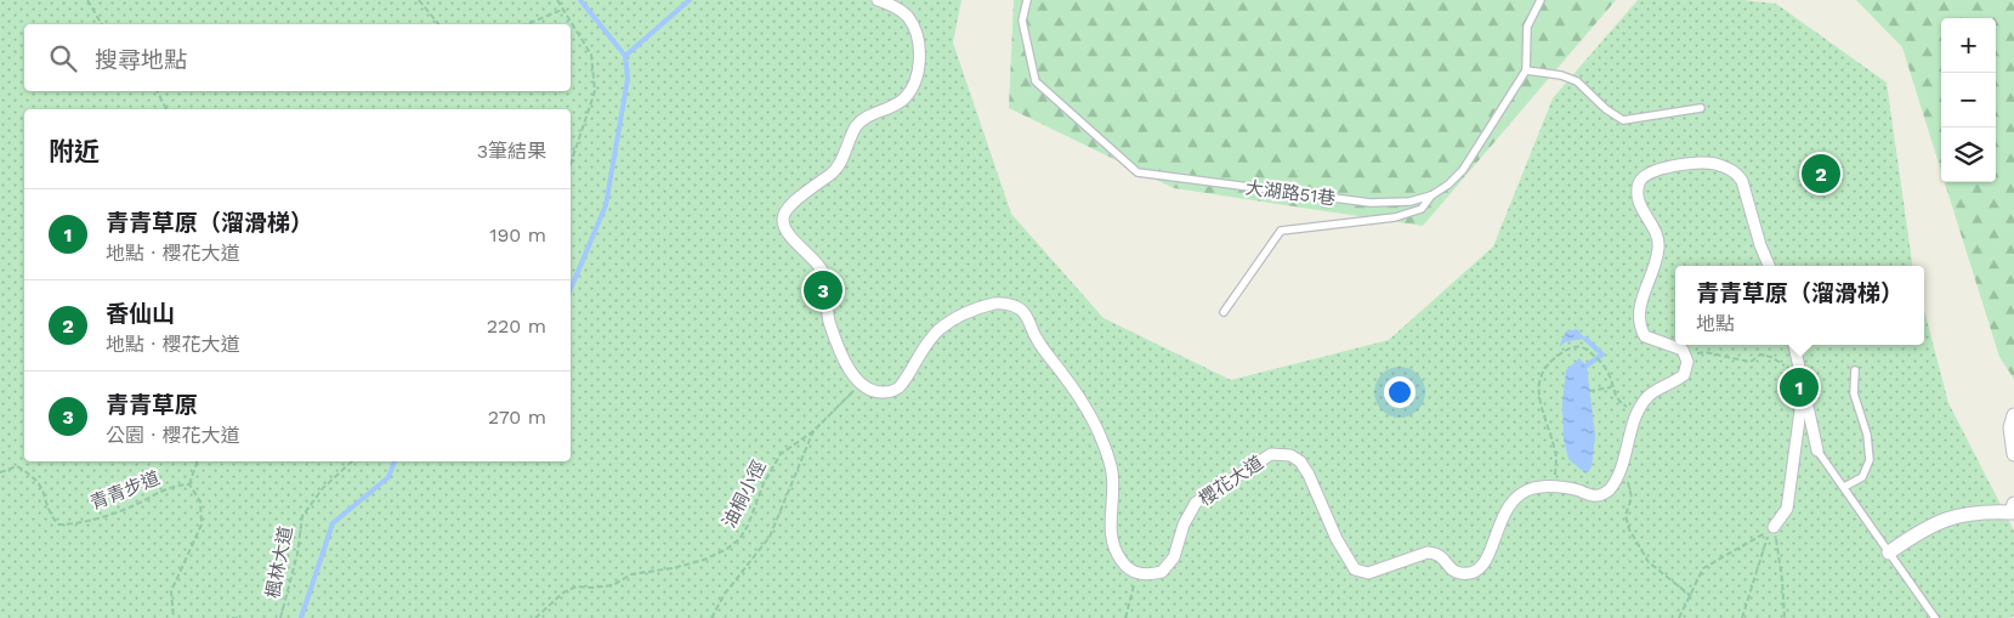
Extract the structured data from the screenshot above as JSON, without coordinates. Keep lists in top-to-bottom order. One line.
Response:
{"streets":{"street":["櫻花大道"],"lane":["大湖路51巷"],"path":["青青步道","油桐小徑","楓林大道"]},"page":{"map_buttons":["+","−"],"search":"搜尋地點","heading":["附近","3筆結果"],"pins":["2","3","1"],"list":[{"mark":"1","name":"青青草原（溜滑梯）","note":"地點 · 櫻花大道","value":"190 m"},{"mark":"2","name":"香仙山","note":"地點 · 櫻花大道","value":"220 m"},{"mark":"3","name":"青青草原","note":"公園 · 櫻花大道","value":"270 m"}],"popup":["青青草原（溜滑梯）","地點"]}}
